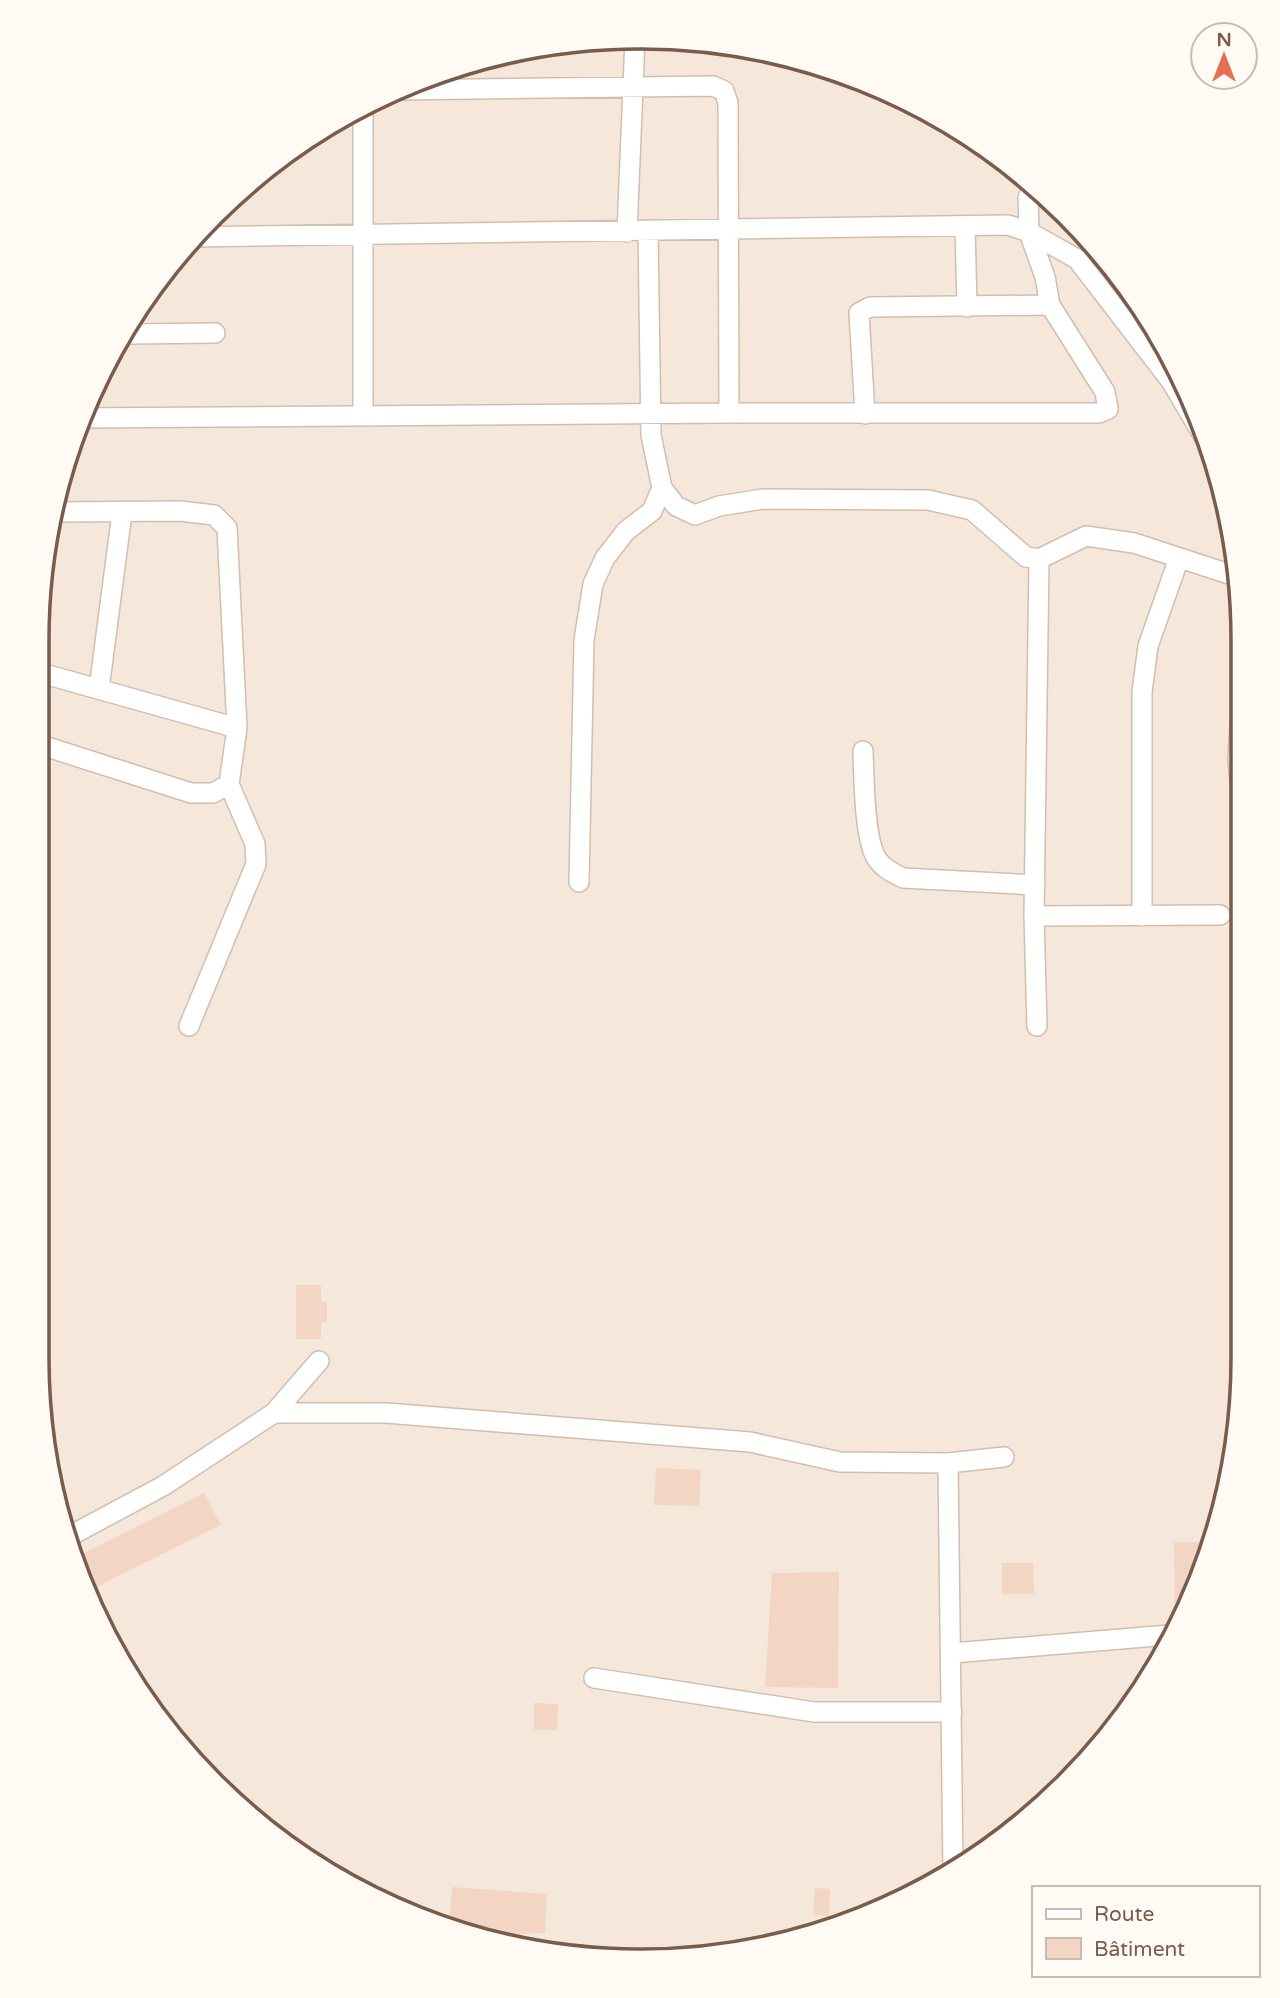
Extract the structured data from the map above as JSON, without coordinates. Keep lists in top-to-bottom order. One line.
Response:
{"legend":["Route","Bâtiment"],"north":"top"}
